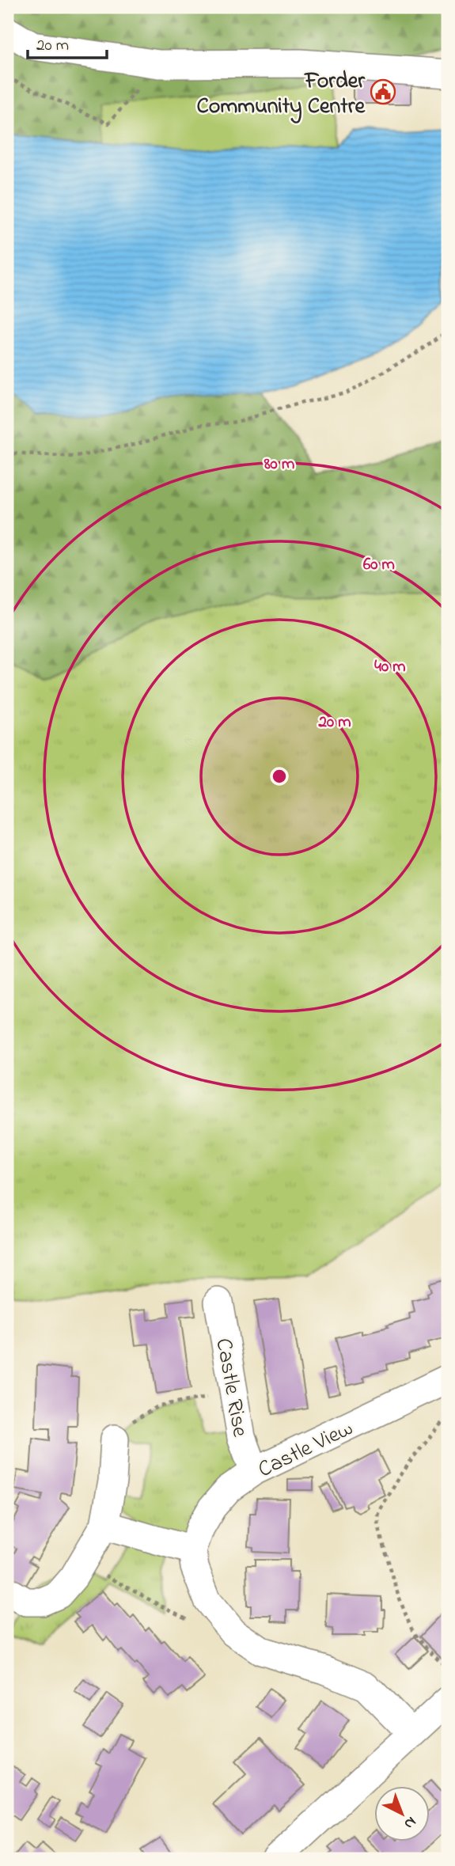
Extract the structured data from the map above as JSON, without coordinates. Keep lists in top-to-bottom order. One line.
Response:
{"streets":{"street":["Castle Rise","Castle View"]},"crossings":[["Castle Rise","Castle View"]],"places":{"public building":["Forder Community Centre"]},"scale_bar":"20 m","north":"bottom right","rings":["80 m","60 m","40 m","20 m"]}
